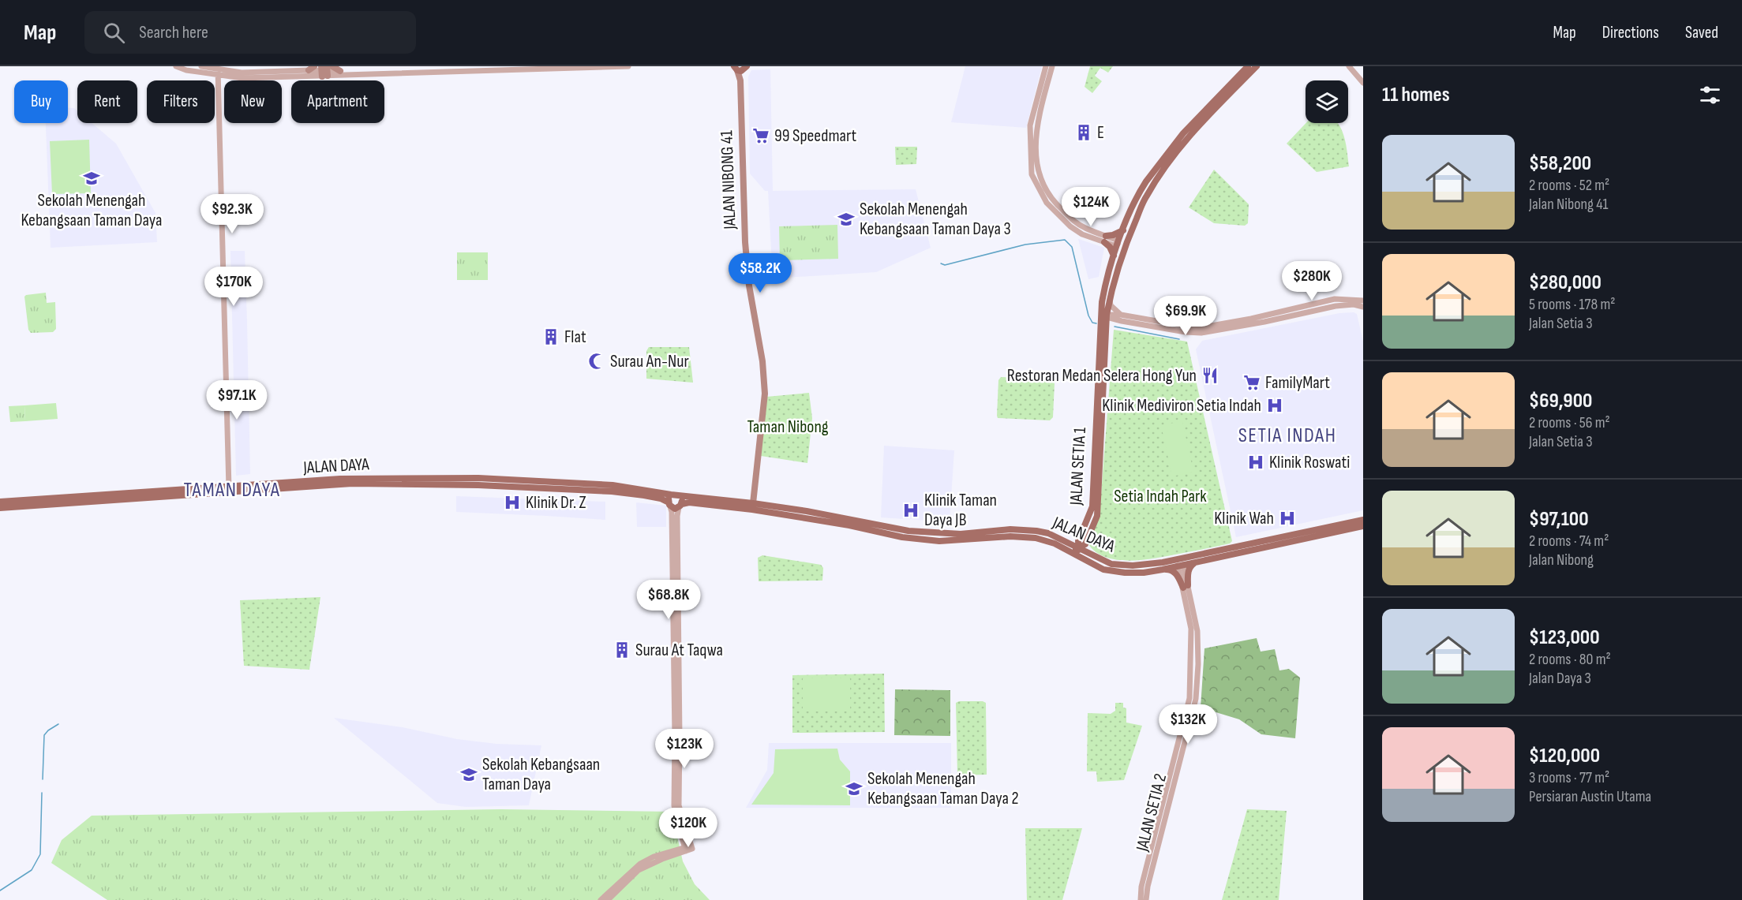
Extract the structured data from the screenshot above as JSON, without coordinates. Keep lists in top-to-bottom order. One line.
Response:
{"streets":{"main road":["JALAN NIBONG 41","JALAN DAYA","JALAN SETIA 1"],"street":["JALAN SETIA 2"]},"crossings":[["JALAN NIBONG 41","JALAN DAYA"],["JALAN DAYA","JALAN SETIA 1"]],"districts":["SETIA INDAH","TAMAN DAYA"],"parks":["Taman Nibong","Setia Indah Park"],"places":{"building":["E","Flat","Surau At Taqwa"],"supermarket":["99 Speedmart","FamilyMart"],"school or university":["Sekolah Menengah Kebangsaan Taman Daya","Sekolah Menengah Kebangsaan Taman Daya 3","Sekolah Kebangsaan Taman Daya","Sekolah Menengah Kebangsaan Taman Daya 2"],"mosque":["Surau An-Nur"],"restaurant":["Restoran Medan Selera Hong Yun"],"hospital":["Klinik Mediviron Setia Indah","Klinik Roswati","Klinik Dr. Z","Klinik Taman Daya JB","Klinik Wah"]},"page":{"header":"Map","search":"Search here","nav":["Map","Directions","Saved"],"heading":"11 homes","chip":["Buy","Rent","Filters","New","Apartment"],"list":[{"name":"$58,200","note":"2 rooms · 52 m² · Jalan Nibong 41"},{"name":"$280,000","note":"5 rooms · 178 m² · Jalan Setia 3"},{"name":"$69,900","note":"2 rooms · 56 m² · Jalan Setia 3"},{"name":"$97,100","note":"2 rooms · 74 m² · Jalan Nibong"},{"name":"$123,000","note":"2 rooms · 80 m² · Jalan Daya 3"},{"name":"$120,000","note":"3 rooms · 77 m² · Persiaran Austin Utama"}],"price":["$124K","$92.3K","$58.2K","$280K","$170K","$69.9K","$97.1K","$68.8K","$132K","$123K","$120K"]}}
